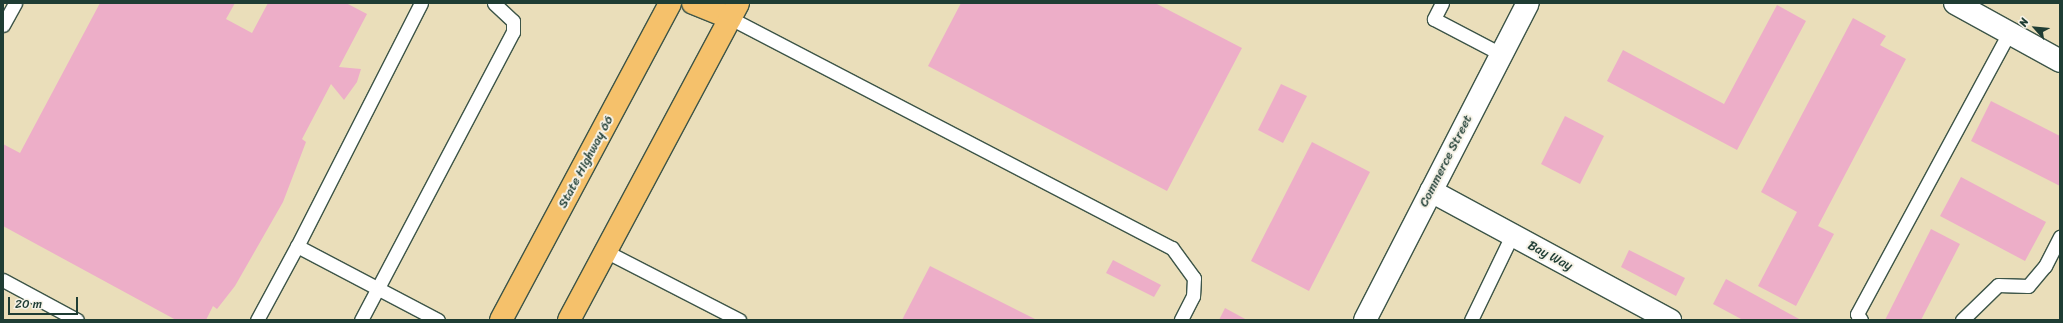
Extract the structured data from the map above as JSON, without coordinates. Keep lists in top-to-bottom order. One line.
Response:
{"streets":{"main road":["State Highway 66"],"street":["Commerce Street","Bay Way"]},"crossings":[["Commerce Street","Bay Way"]],"scale_bar":"20 m","north":"top left"}
